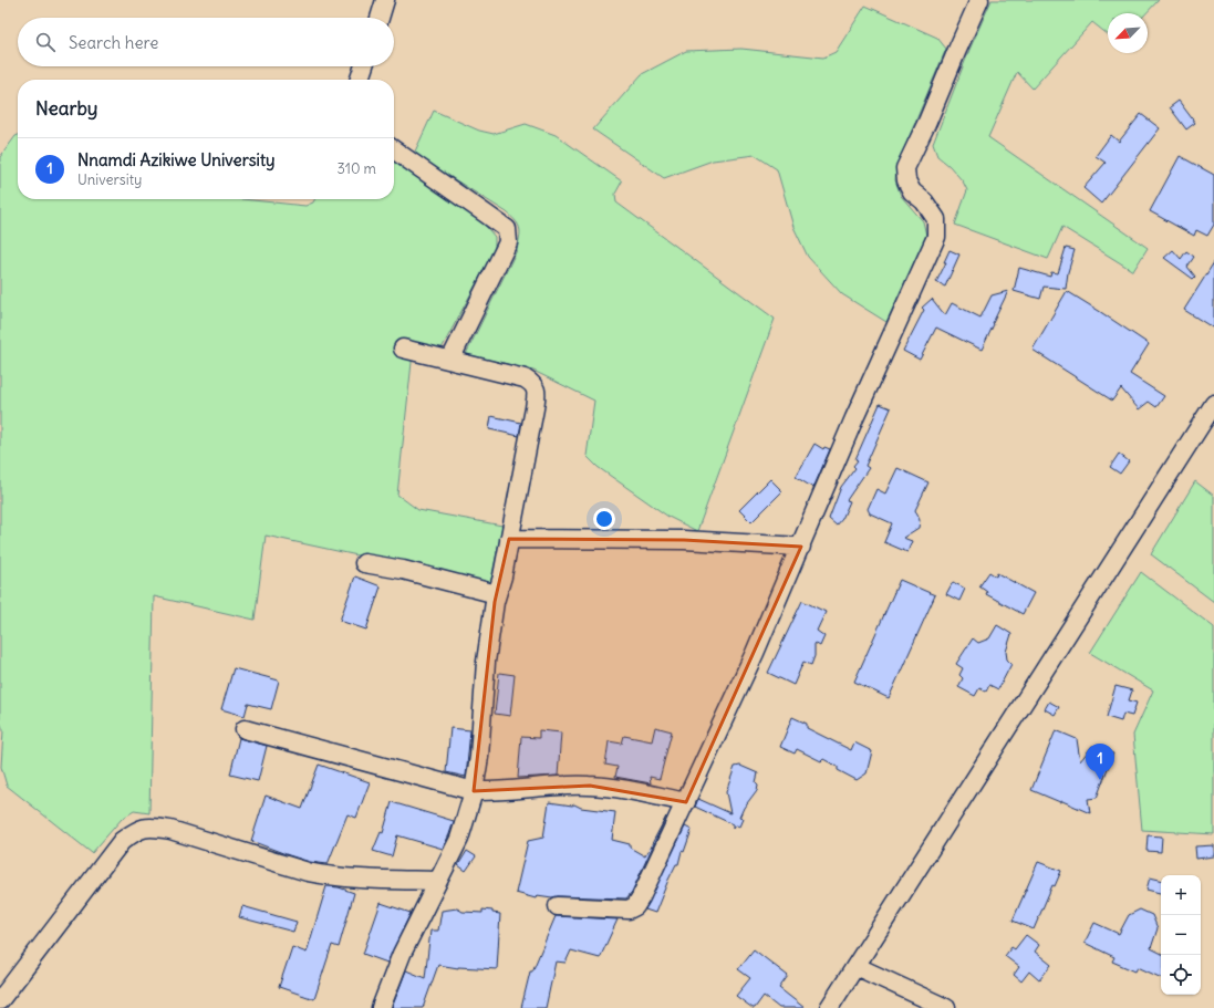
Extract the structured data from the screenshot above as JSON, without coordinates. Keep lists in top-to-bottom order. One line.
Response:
{"north":"bottom left","page":{"search":"Search here","heading":"Nearby","list":[{"mark":"1","name":"Nnamdi Azikiwe University","note":"University","value":"310 m"}],"pins":"1","map_buttons":["+","−"]}}
